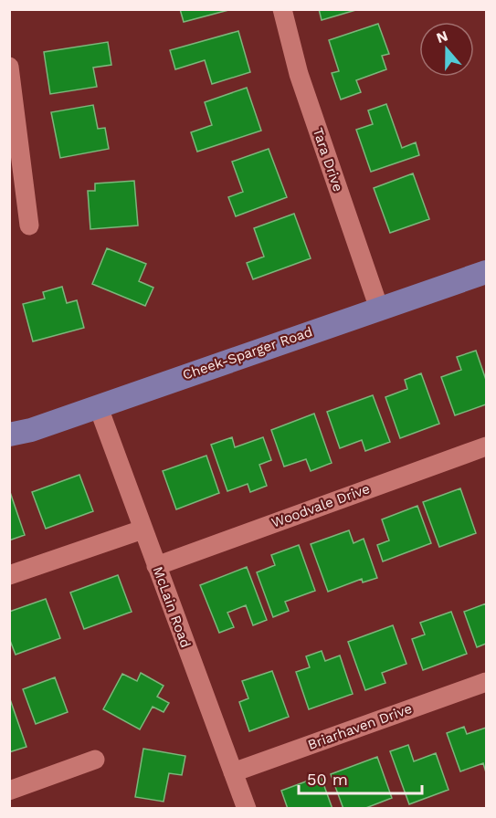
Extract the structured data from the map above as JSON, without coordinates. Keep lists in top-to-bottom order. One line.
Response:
{"streets":{"main road":["Cheek-Sparger Road"],"street":["Tara Drive","Woodvale Drive","McLain Road","Briarhaven Drive"]},"crossings":[["Tara Drive","Cheek-Sparger Road"],["Cheek-Sparger Road","McLain Road"],["Woodvale Drive","McLain Road"],["McLain Road","Briarhaven Drive"]],"scale_bar":"50 m","north":"top"}
